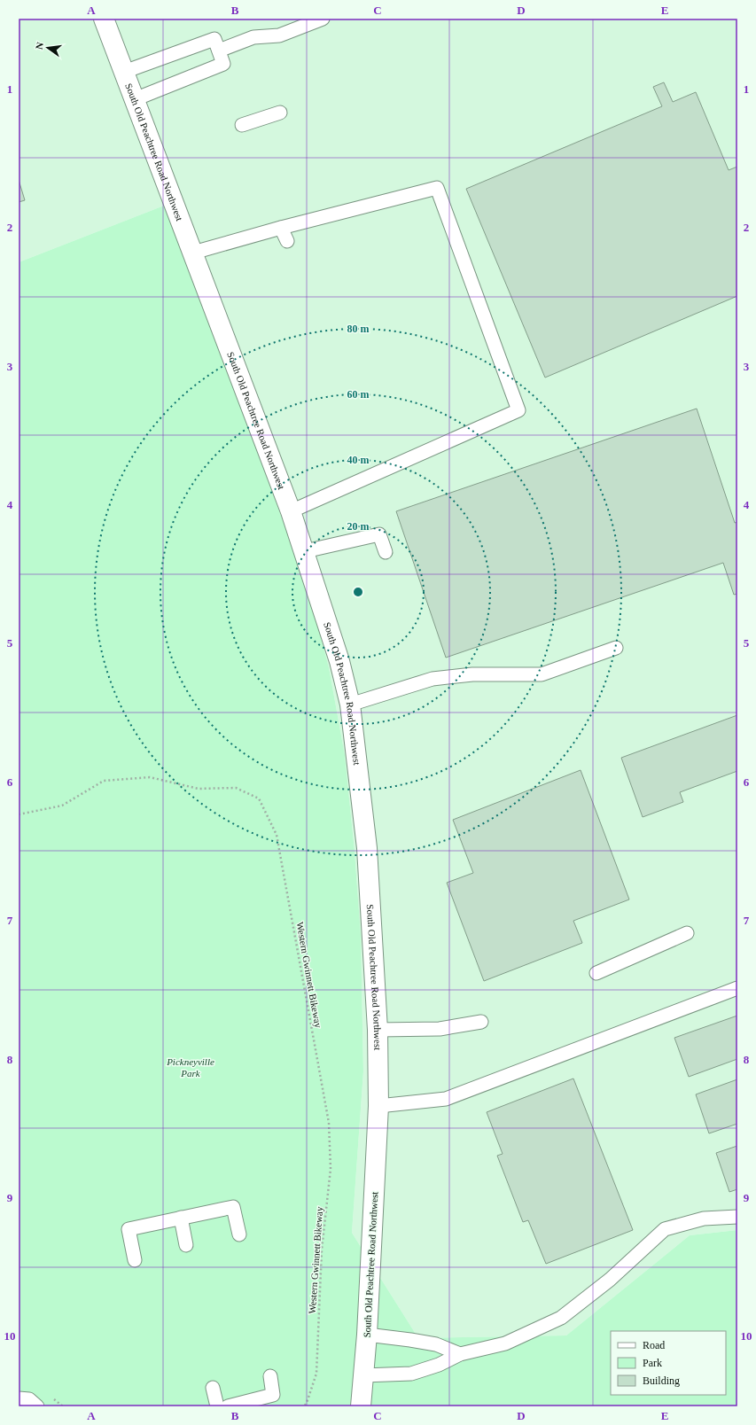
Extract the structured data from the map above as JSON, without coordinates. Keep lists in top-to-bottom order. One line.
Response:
{"streets":{"street":["South Old Peachtree Road Northwest"],"path":["Western Gwinnett Bikeway"]},"parks":["Pickneyville Park"],"legend":["Road","Park","Building"],"north":"left","grid":{"columns":["A","B","C","D","E"],"rows":["1","2","3","4","5","6","7","8","9","10"]},"rings":["80 m","60 m","40 m","20 m"]}
